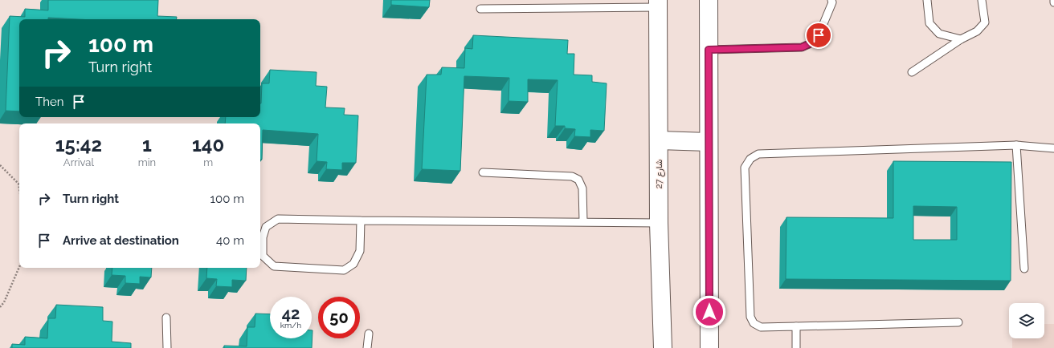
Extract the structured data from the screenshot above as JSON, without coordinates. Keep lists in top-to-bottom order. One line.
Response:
{"streets":{"main road":["شارع 27"]},"page":{"turn":["100 m","Turn right"],"then":"Then","eta":["15:42","Arrival","1","min","140","m"],"list":[{"name":"Turn right","value":"100 m"},{"name":"Arrive at destination","value":"40 m"}],"speed":"42 km/h","limit":"50"}}
